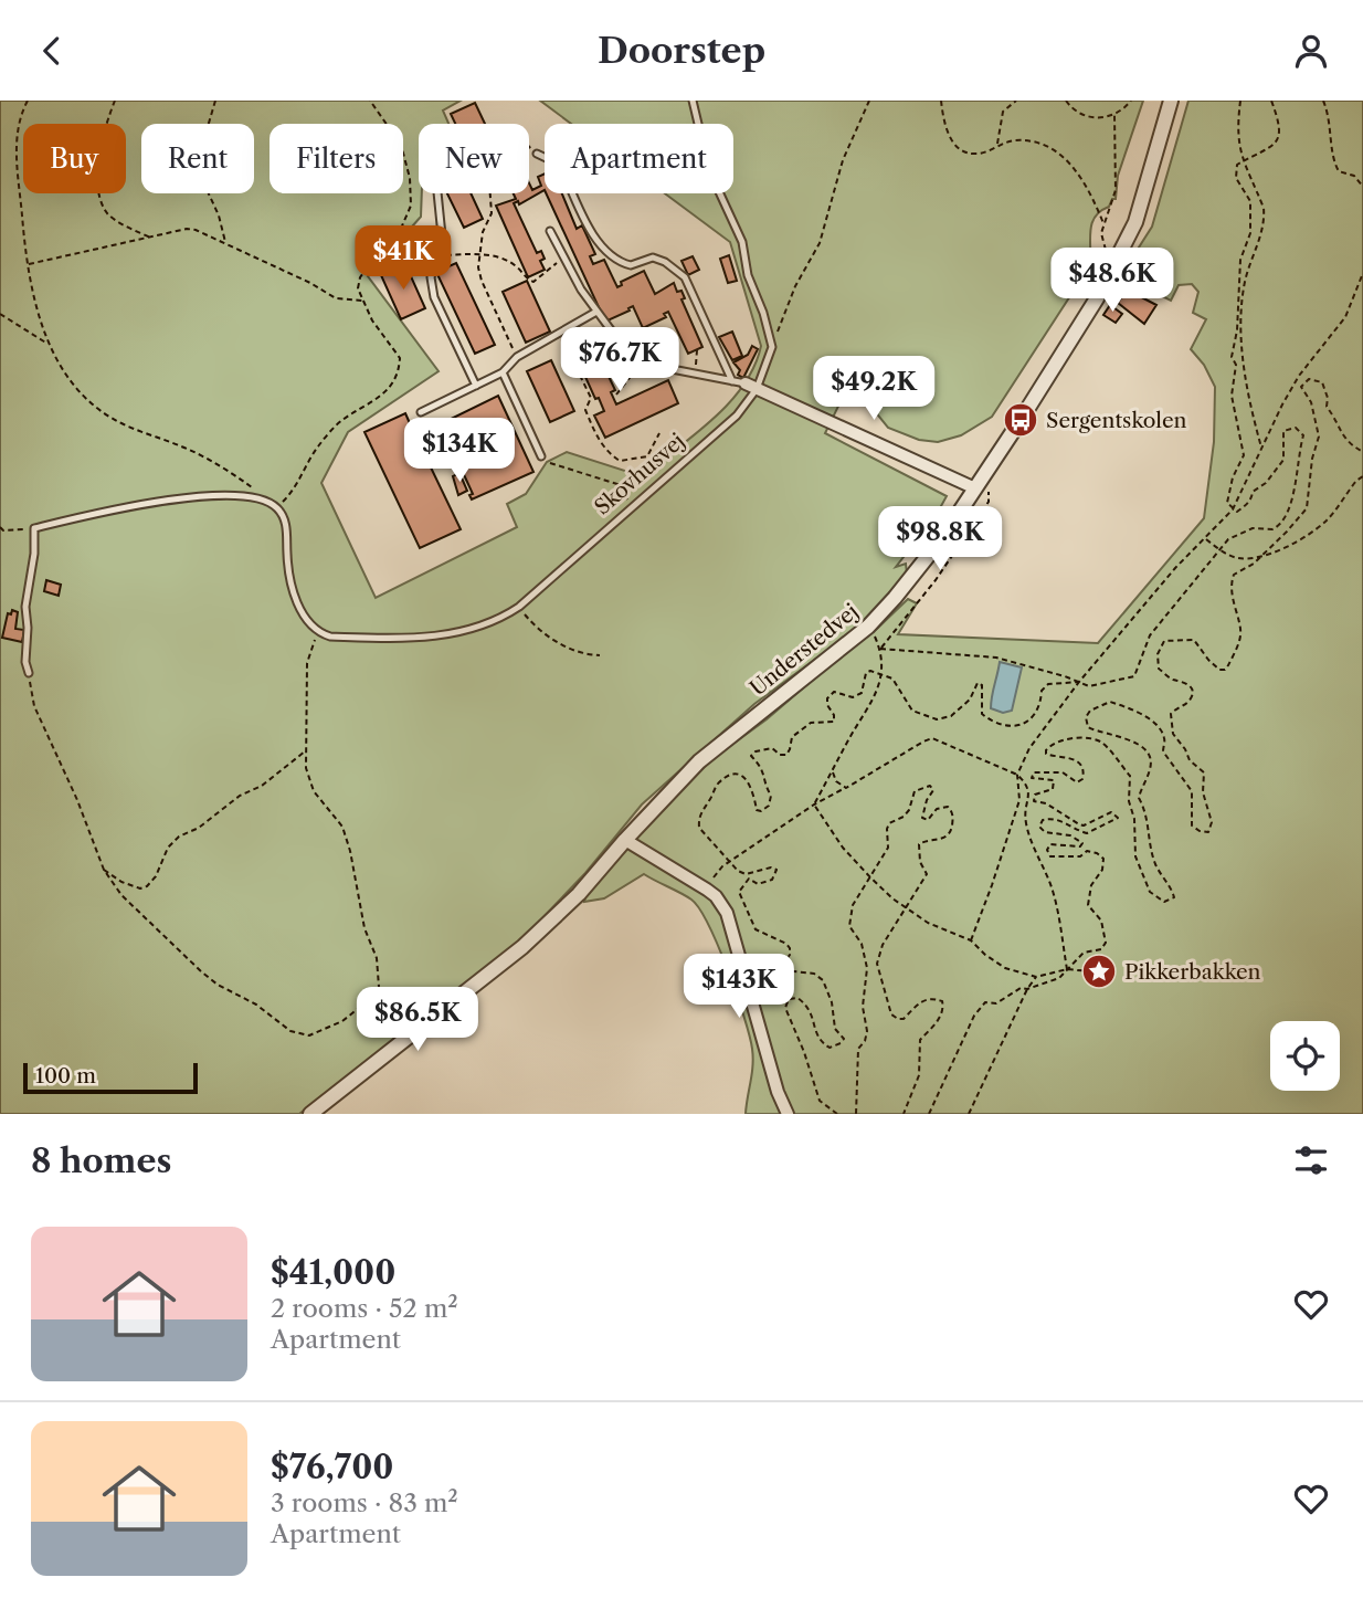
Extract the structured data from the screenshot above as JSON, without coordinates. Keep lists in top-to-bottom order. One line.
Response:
{"streets":{"street":["Understedvej"],"lane":["Skovhusvej"]},"places":{"bus stop":["Sergentskolen"],"place":["Pikkerbakken"]},"scale_bar":"100 m","page":{"header":"Doorstep","chip":["Buy","Rent","Filters","New","Apartment"],"price":["$41K","$48.6K","$76.7K","$49.2K","$134K","$98.8K","$143K","$86.5K"],"scale":"100 m","heading":"8 homes","list":[{"name":"$41,000","note":"2 rooms · 52 m² · Apartment"},{"name":"$76,700","note":"3 rooms · 83 m² · Apartment"}]}}
